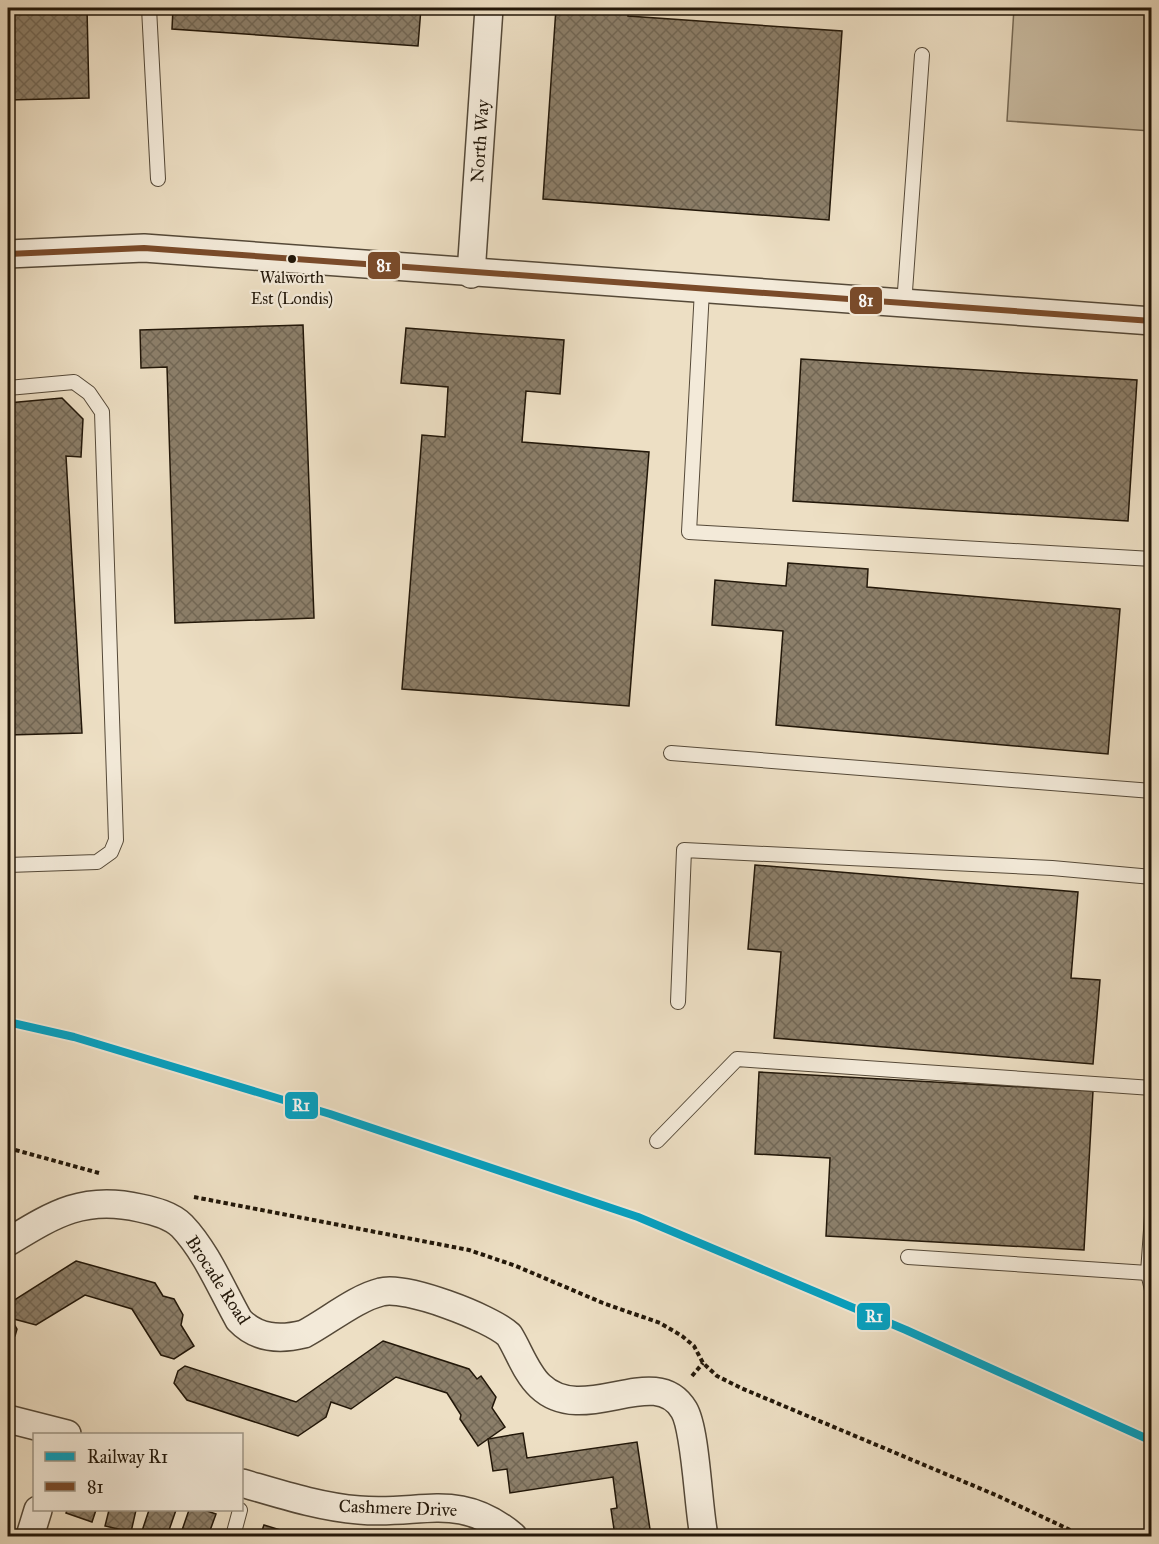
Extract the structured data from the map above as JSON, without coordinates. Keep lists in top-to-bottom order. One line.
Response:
{"streets":{"street":["North Way","Brocade Road","Cashmere Drive"]},"places":["Walworth Est (Londis)"],"lines":["transit line 81","rail line R1"],"legend":["Railway R1","81"]}
